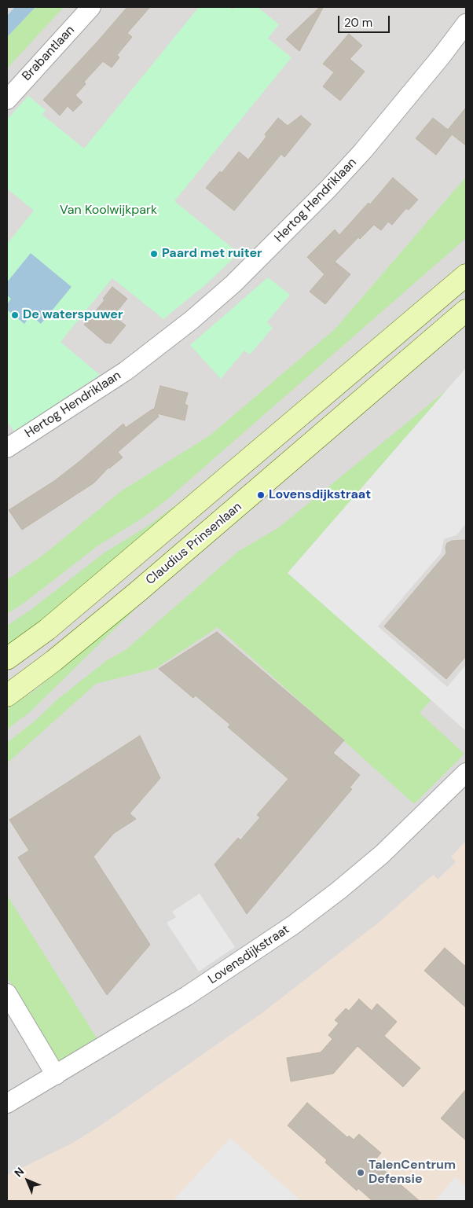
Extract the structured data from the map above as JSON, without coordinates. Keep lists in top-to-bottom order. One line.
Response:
{"streets":{"main road":["Claudius Prinsenlaan"],"street":["Brabantlaan","Hertog Hendriklaan","Lovensdijkstraat"]},"parks":["Van Koolwijkpark"],"places":["Paard met ruiter","De waterspuwer","Lovensdijkstraat","TalenCentrum Defensie"],"scale_bar":"20 m","north":"top left"}
